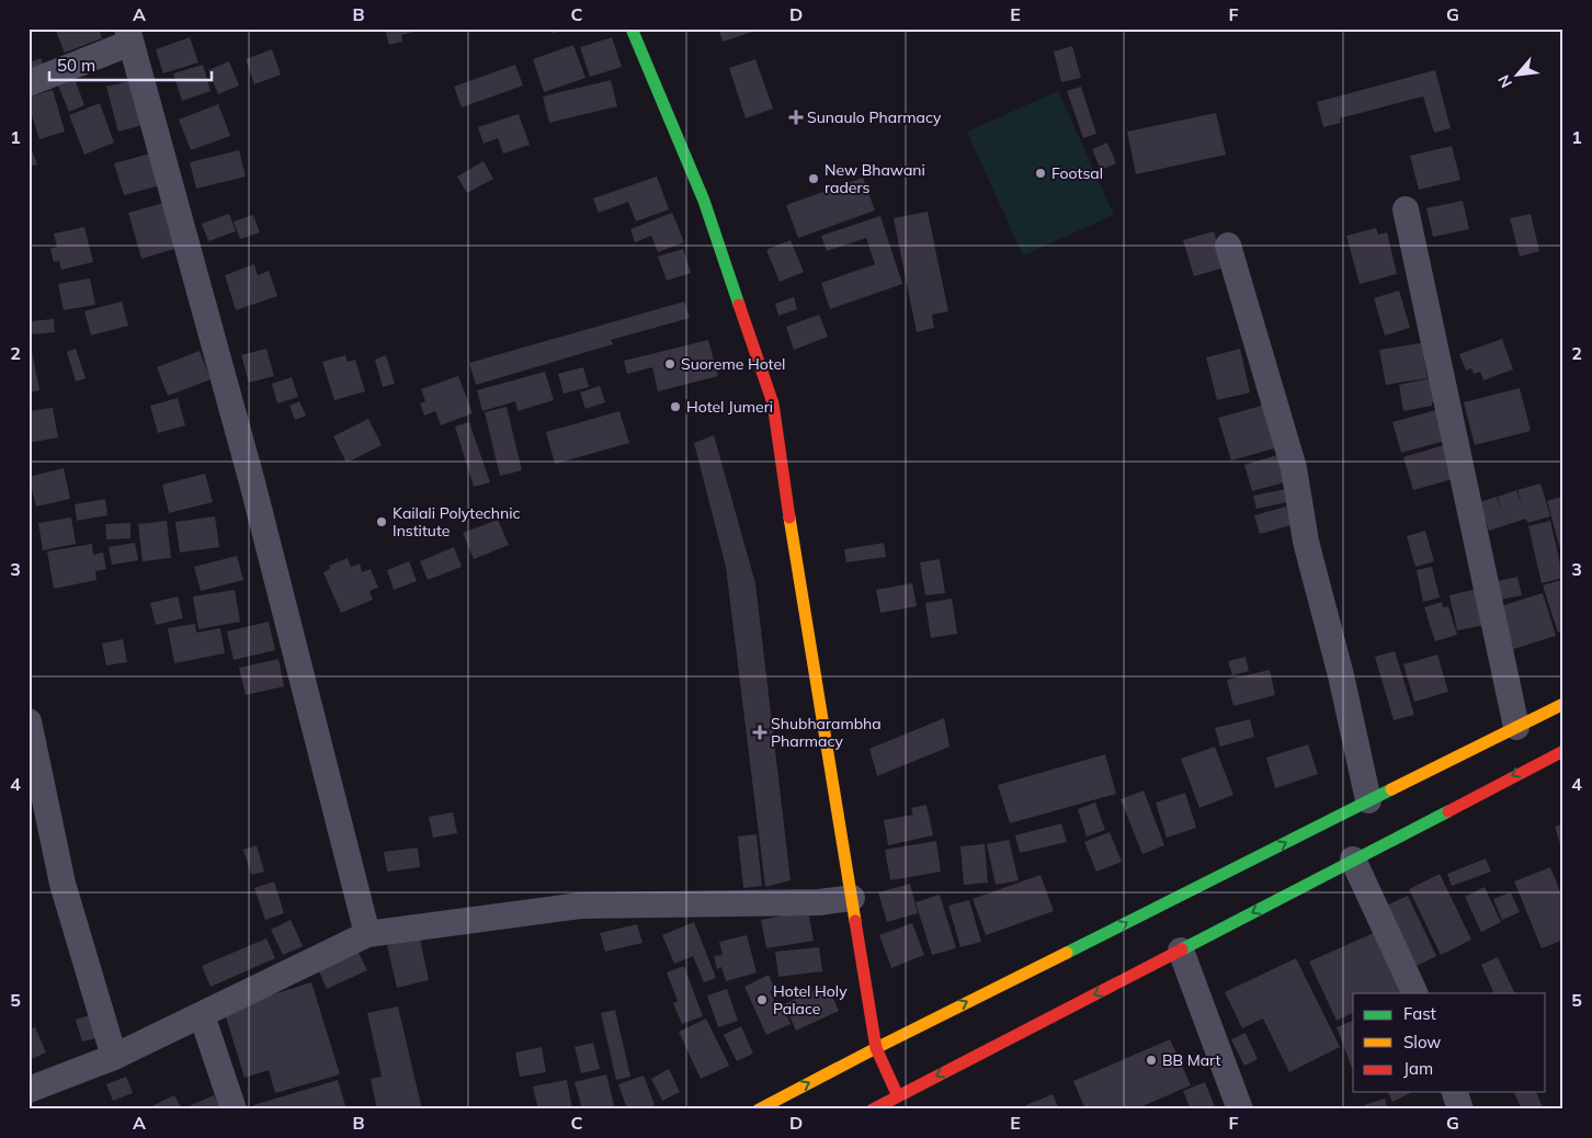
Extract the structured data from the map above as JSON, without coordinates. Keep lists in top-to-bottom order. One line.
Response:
{"places":{"health":["Sunaulo Pharmacy","Shubharambha Pharmacy"],"other":["Footsal","New Bhawani raders","Suoreme Hotel","Hotel Jumeri","Kailali Polytechnic Institute","Hotel Holy Palace","BB Mart"]},"legend":["Fast","Slow","Jam"],"scale_bar":"50 m","north":"bottom left","grid":{"columns":["A","B","C","D","E","F","G"],"rows":["1","2","3","4","5"]}}
